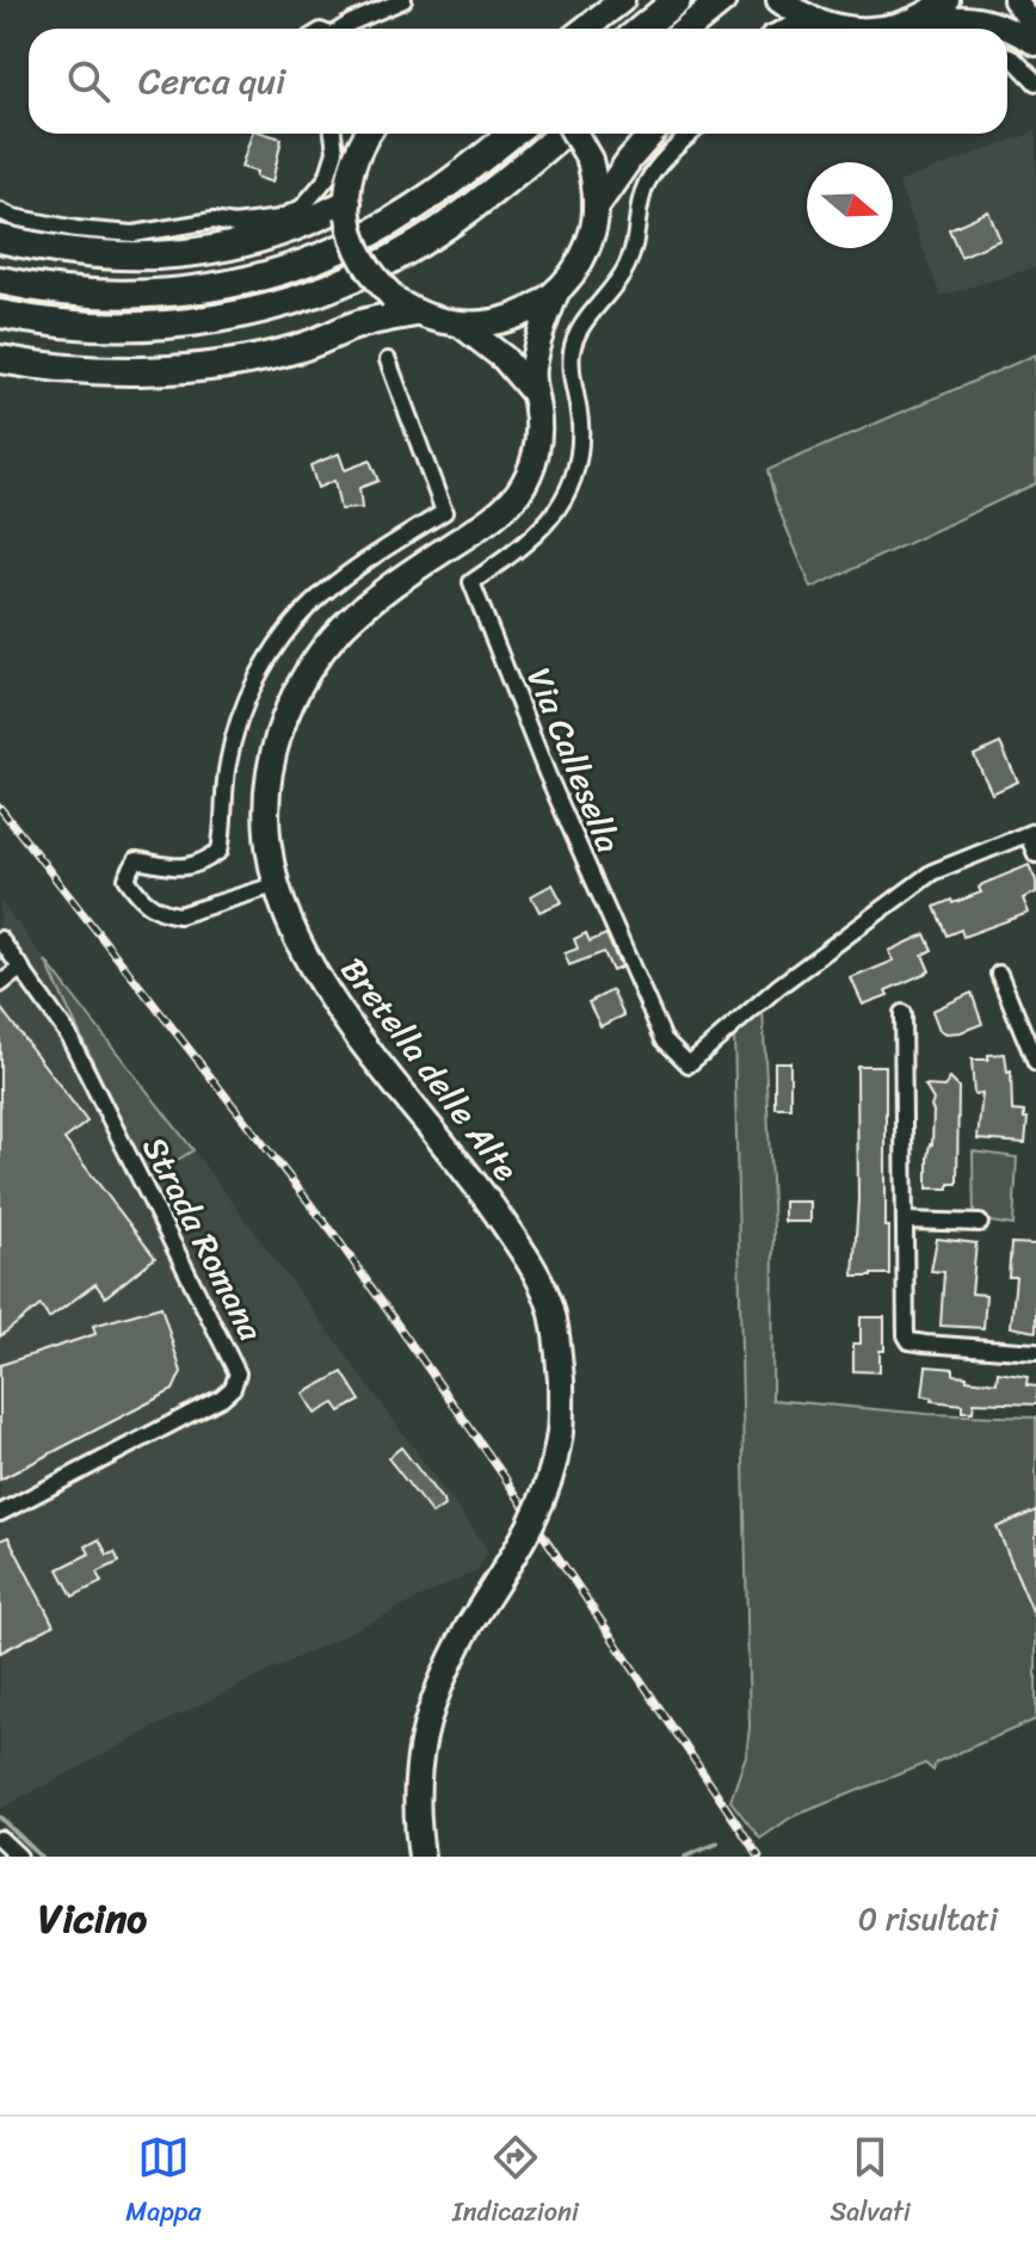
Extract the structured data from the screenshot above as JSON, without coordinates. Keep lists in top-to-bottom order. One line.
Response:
{"streets":{"main road":["Bretella delle Alte"],"street":["Via Callesella","Strada Romana"]},"north":"right","page":{"search":"Cerca qui","heading":["Vicino","0 risultati"],"nav":["Mappa","Indicazioni","Salvati"]}}
